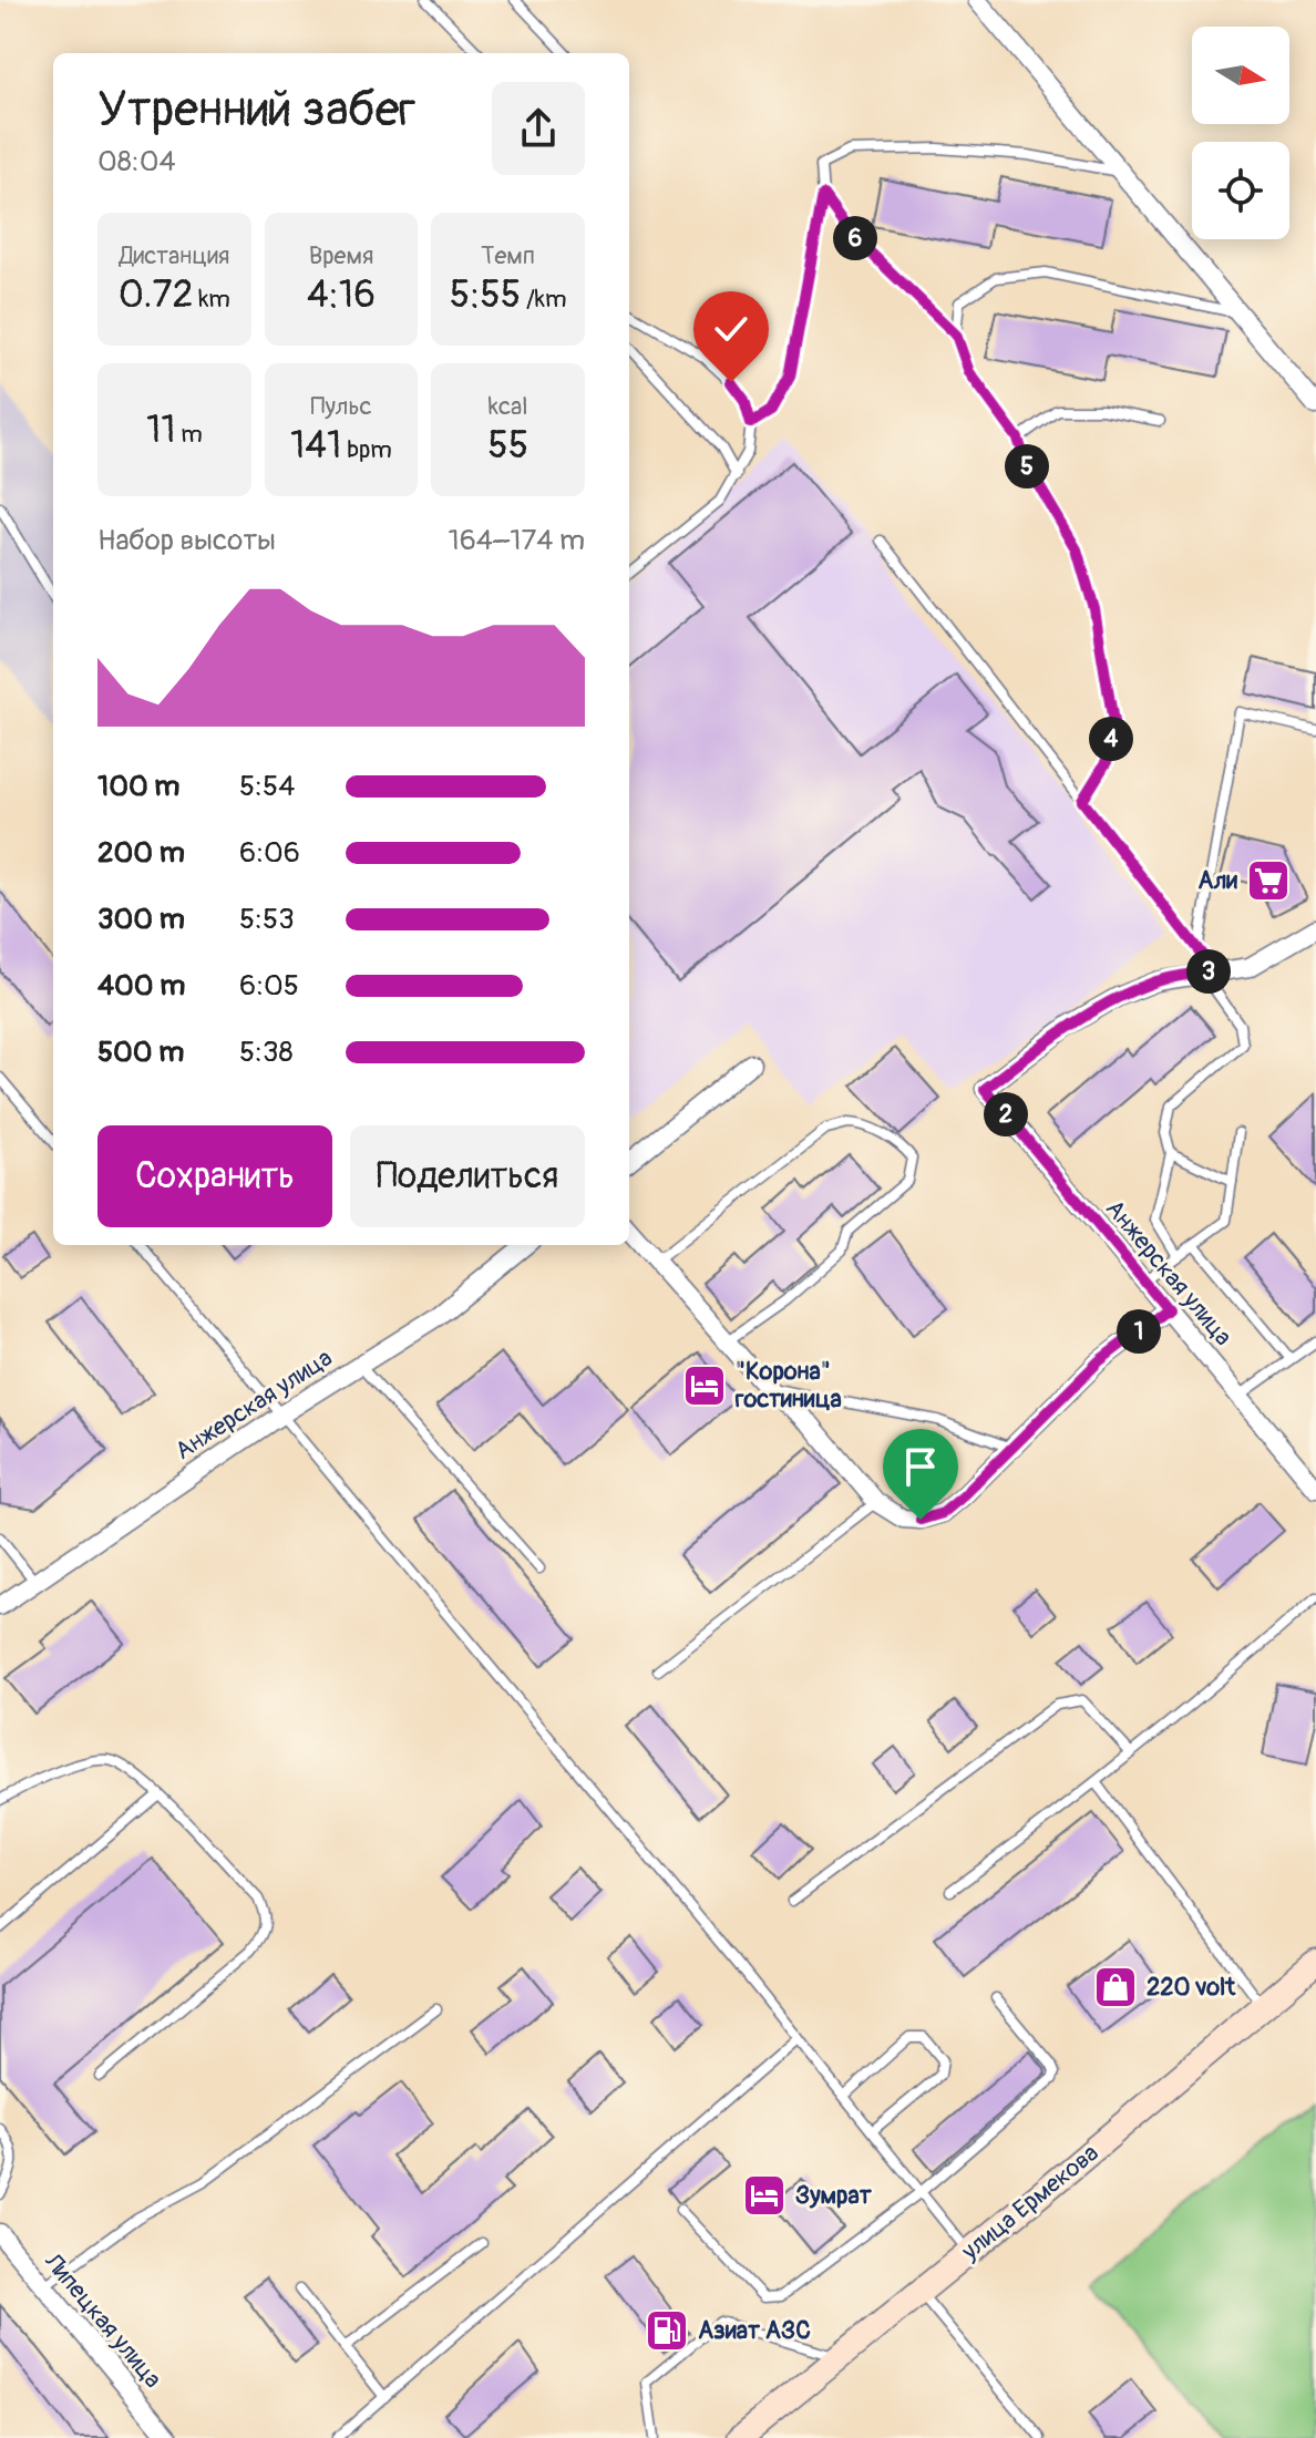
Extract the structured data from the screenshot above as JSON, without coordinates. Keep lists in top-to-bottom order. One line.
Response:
{"streets":{"main road":["улица Ермекова"],"street":["Анжерская улица","Липецкая улица"]},"places":{"supermarket":["Али"],"hotel":["\"Корона\" гостиница","Зумрат"],"shop":["220 volt"],"fuel station":["Азиат АЗС"]},"north":"right","page":{"heading":["Утренний забег","08:04"],"stats":[["Дистанция","0.72 km"],["Время","4:16"],["Темп","5:55 /km"],["11 m"],["Пульс","141 bpm"],["kcal","55"]],"pins":["6","5","4","3","2","1"],"chart":["Набор высоты","164–174 m"],"list":[{"name":"100 m","note":"5:54"},{"name":"200 m","note":"6:06"},{"name":"300 m","note":"5:53"},{"name":"400 m","note":"6:05"},{"name":"500 m","note":"5:38"}],"buttons":["Сохранить","Поделиться"]}}
